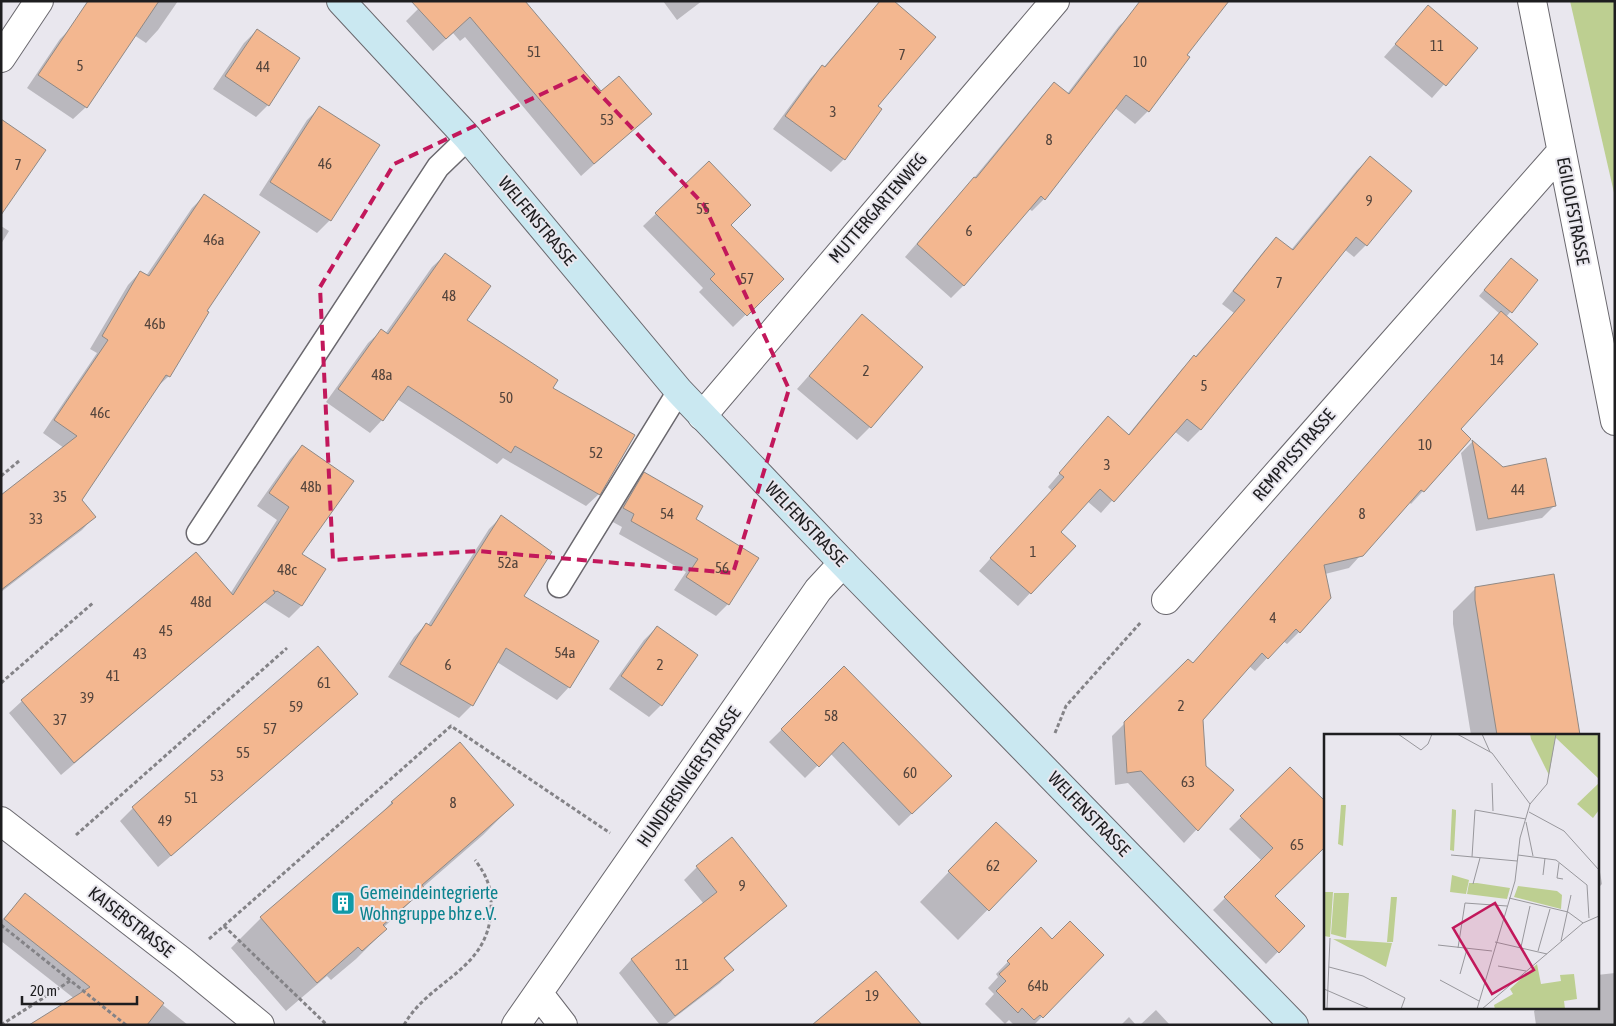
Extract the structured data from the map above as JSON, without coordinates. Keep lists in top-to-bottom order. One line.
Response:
{"streets":{"street":["MUTTERGARTENWEG","EGILOLFSTRASSE","WELFENSTRASSE","REMPPISSTRASSE","HUNDERSINGER STRASSE","KAISERSTRASSE"]},"crossings":[["MUTTERGARTENWEG","WELFENSTRASSE"],["EGILOLFSTRASSE","REMPPISSTRASSE"],["WELFENSTRASSE","HUNDERSINGER STRASSE"]],"places":{"building":["Gemeindeintegrierte Wohngruppe bhz e.V."]},"house_numbers":["11","51","7","10","5","44","3","53","8","46","7","9","55","6","46a","57","7","48","46b","14","2","48a","5","50","46c","10","52","3","48b","44","35","54","8","33","1","52a","56","48c","48d","4","45","54a","43","6","2","41","61","39","2","59","58","37","57","55","60","53","63","51","8","49","65","62","9","11","64b","19"],"scale_bar":"20 m"}
